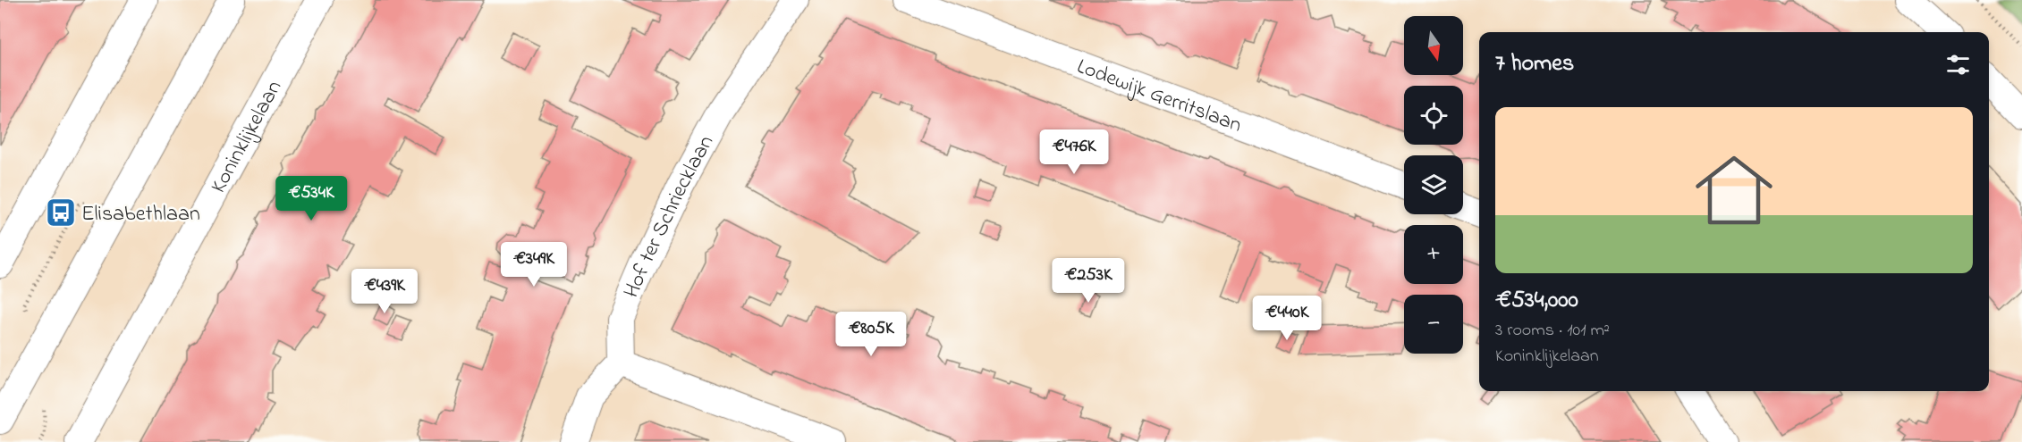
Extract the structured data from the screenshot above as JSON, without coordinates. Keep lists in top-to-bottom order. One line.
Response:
{"streets":{"street":["Lodewijk Gerritslaan","Koninklijkelaan","Hof ter Schriecklaan"]},"places":{"bus stop":["Elisabethlaan"]},"north":"bottom","page":{"map_buttons":["+","−"],"heading":"7 homes","list":[{"name":"€534,000","note":"3 rooms · 101 m² · Koninklijkelaan"}],"price":["€476K","€534K","€349K","€253K","€439K","€440K","€805K"]}}
